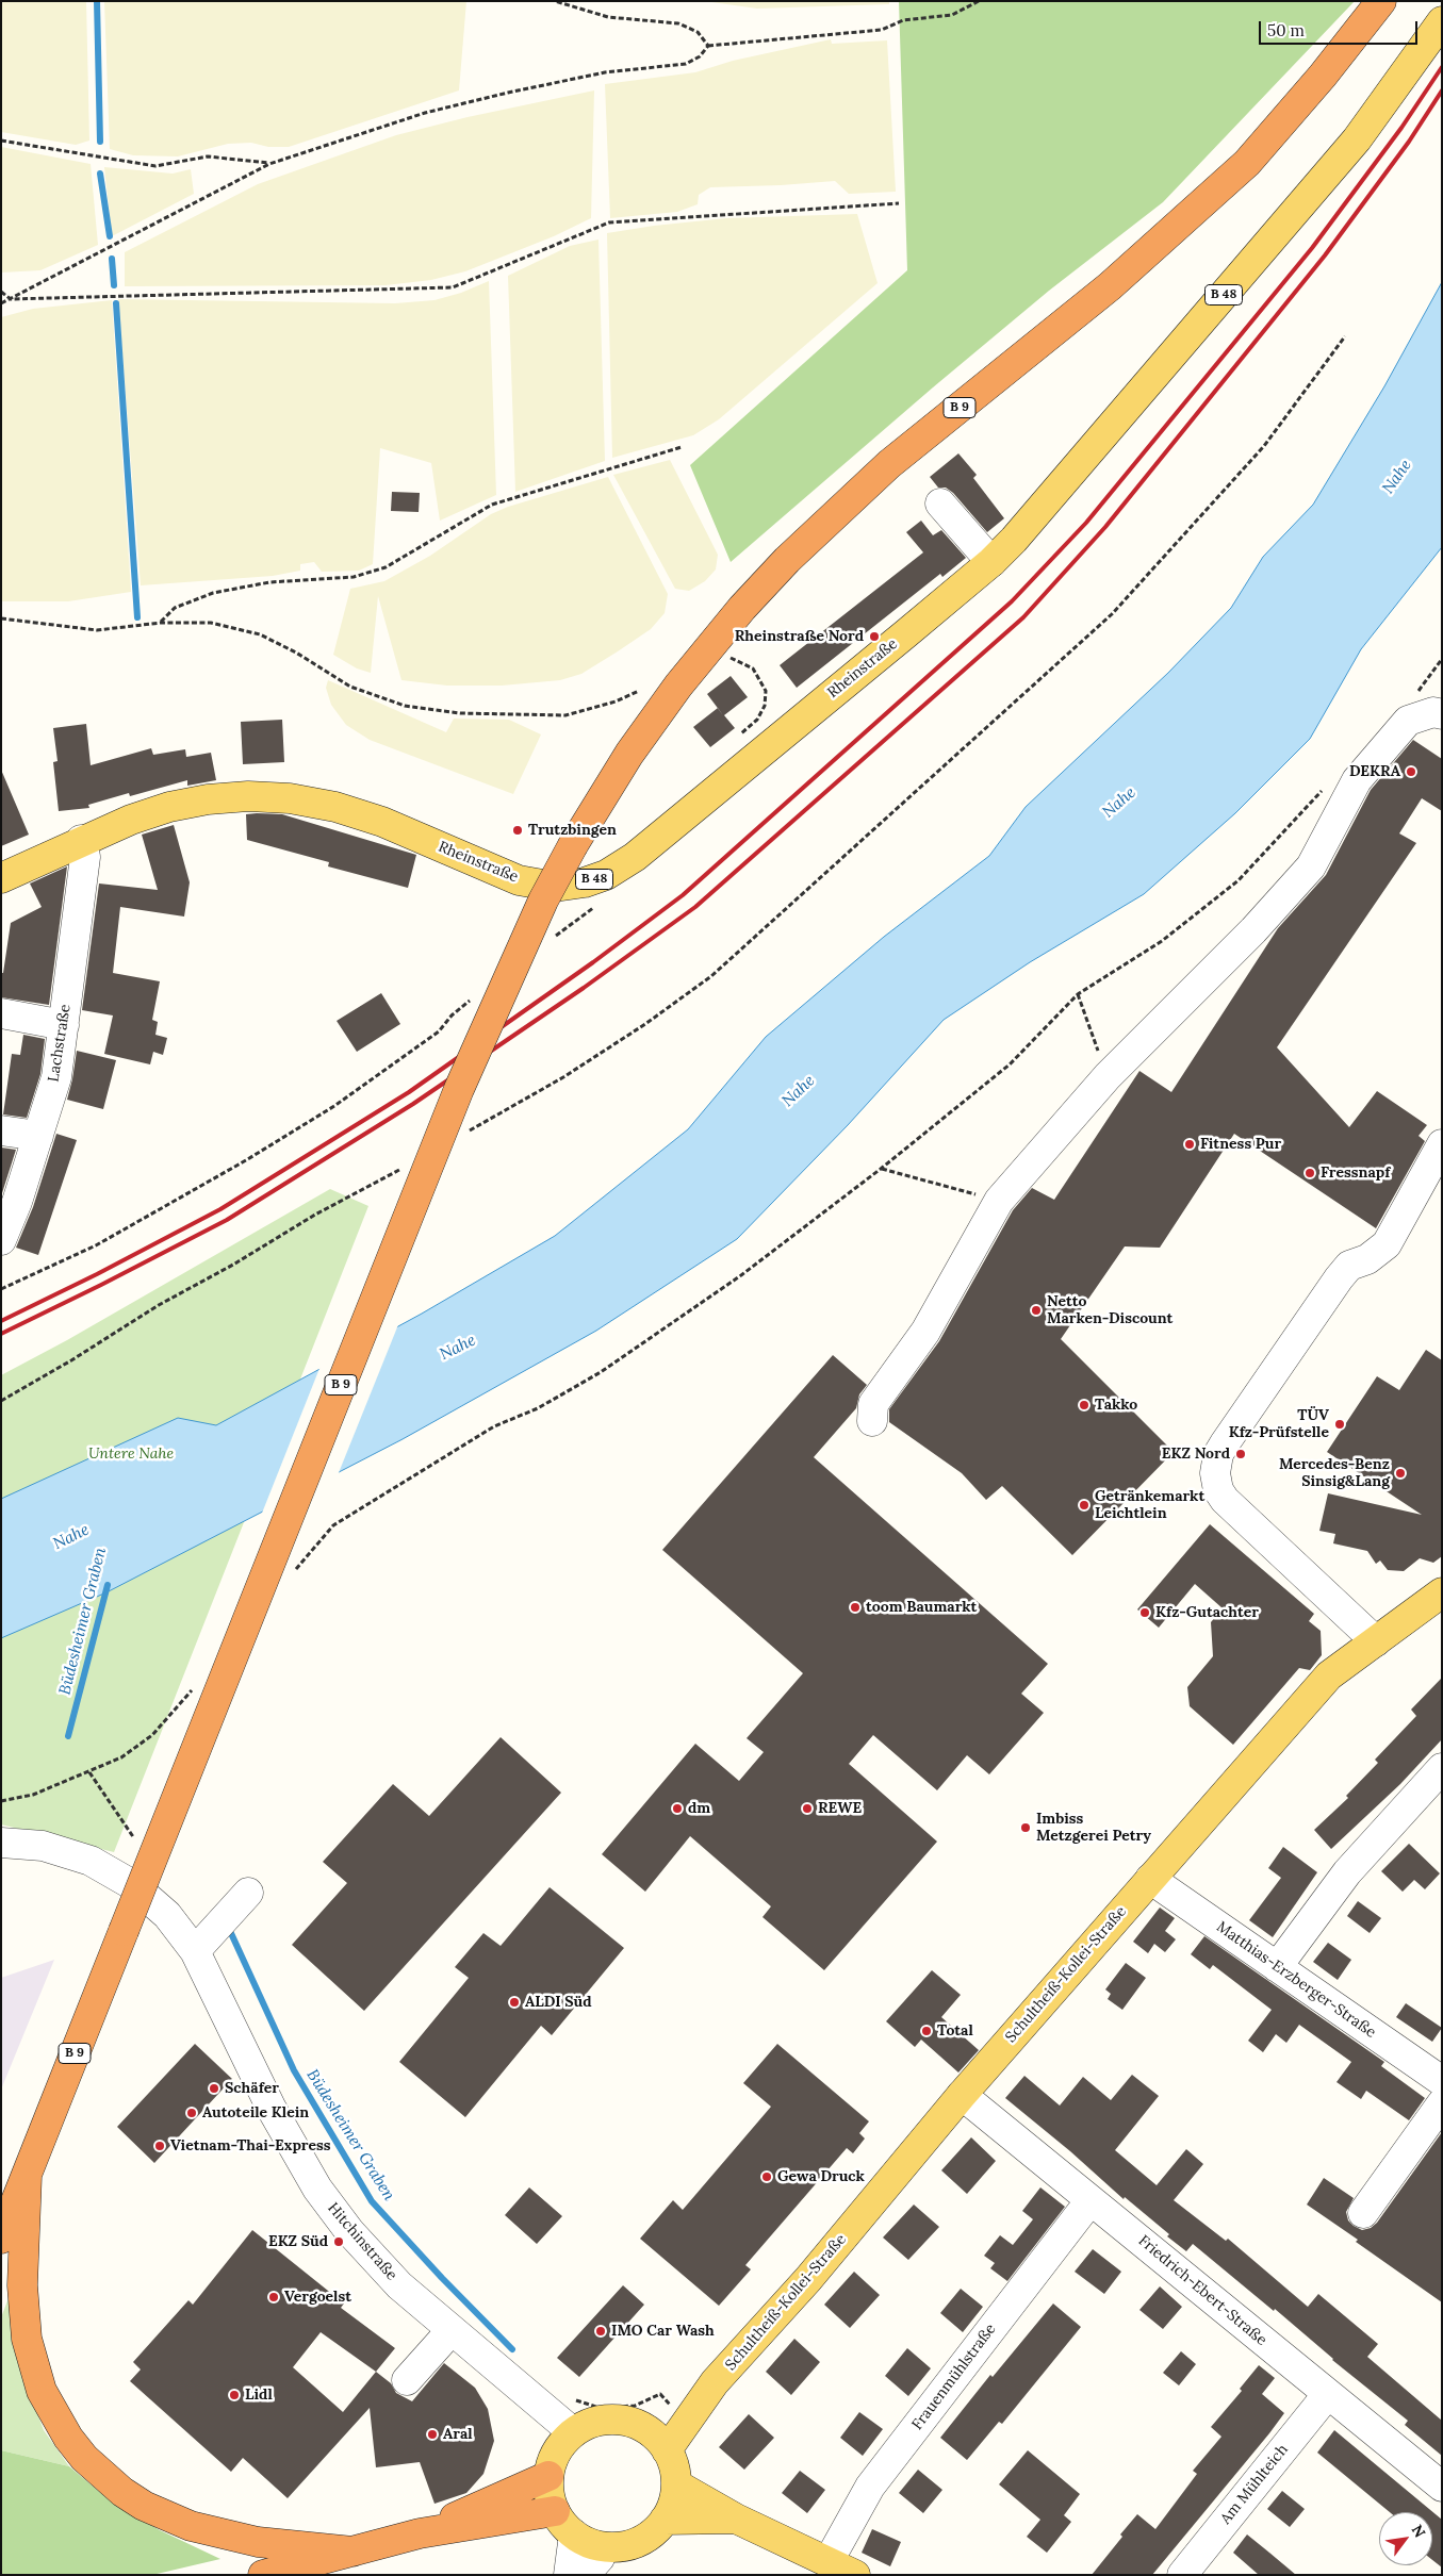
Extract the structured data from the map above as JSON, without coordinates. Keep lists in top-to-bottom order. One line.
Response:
{"streets":{"highway":["B 9"],"main road":["B 48","Rheinstraße","Schultheiß-Kollei-Straße"],"street":["Lachstraße","Matthias-Erzberger-Straße","Hitchinstraße","Friedrich-Ebert-Straße","Frauenmühlstraße","Am Mühlteich"]},"crossings":[["Rheinstraße","Lachstraße"],["Schultheiß-Kollei-Straße","Matthias-Erzberger-Straße"],["Schultheiß-Kollei-Straße","Hitchinstraße"],["Schultheiß-Kollei-Straße","Friedrich-Ebert-Straße"],["Friedrich-Ebert-Straße","Frauenmühlstraße"],["Friedrich-Ebert-Straße","Am Mühlteich"]],"water":["Nahe","Büdesheimer Graben"],"parks":["Untere Nahe"],"places":["Rheinstraße Nord","DEKRA","Trutzbingen","Fitness Pur","Fressnapf","Netto Marken-Discount","Takko","TÜV Kfz-Prüfstelle","EKZ Nord","Mercedes-Benz Sinsig&Lang","Getränkemarkt Leichtlein","toom Baumarkt","Kfz-Gutachter","dm","REWE","Imbiss Metzgerei Petry","ALDI Süd","Total","Schäfer","Autoteile Klein","Vietnam-Thai-Express","Gewa Druck","EKZ Süd","Vergoelst","IMO Car Wash","Lidl","Aral"],"scale_bar":"50 m","north":"top right"}
